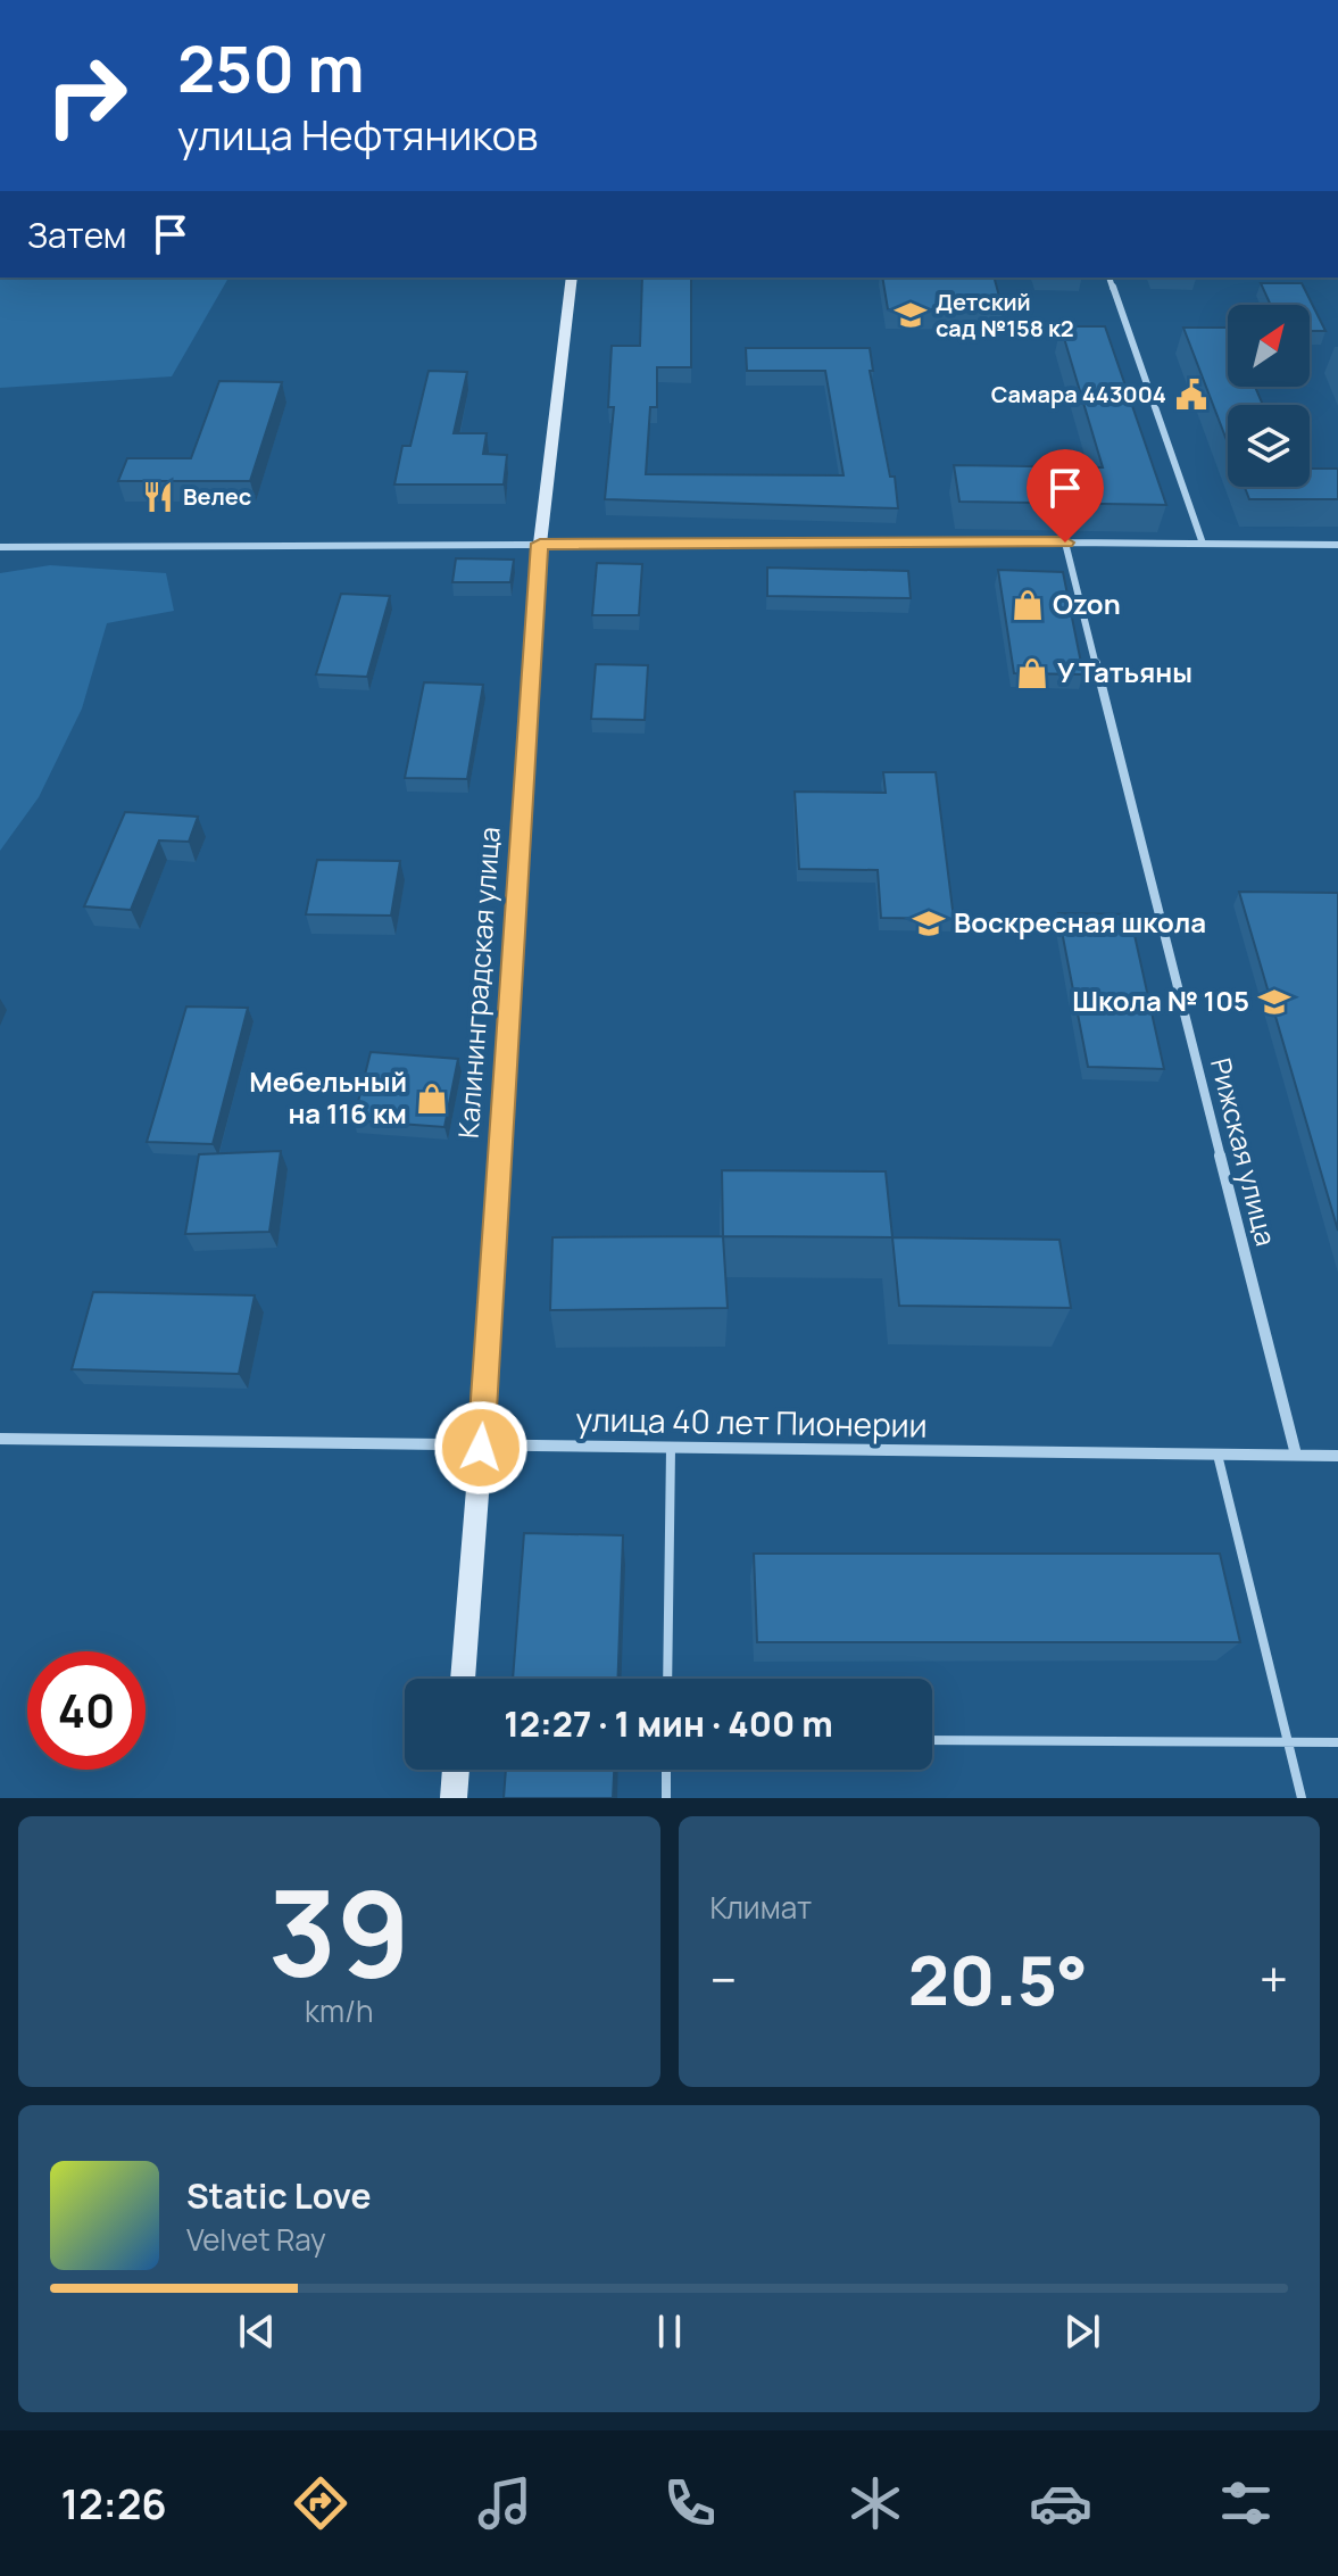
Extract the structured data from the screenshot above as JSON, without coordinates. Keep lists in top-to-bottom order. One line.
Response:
{"streets":{"street":["Калининградская улица","Рижская улица","улица 40 лет Пионерии"]},"crossings":[["Калининградская улица","улица 40 лет Пионерии"],["Рижская улица","улица 40 лет Пионерии"]],"places":{"school or university":["Детский сад №158 к2","Воскресная школа","Школа № 105"],"public building":["Самара 443004"],"restaurant":["Велес"],"shop":["Ozon","У Татьяны","Мебельный на 116 км"]},"north":"top right","page":{"turn":["250 m","улица Нефтяников"],"then":"Затем","limit":"40","trip":"12:27 · 1 мин · 400 m","tile":[["39","km/h"],"Климат"],"heat":["−","20.5°","+"],"song":["Static Love","Velvet Ray"],"tabs":"12:26"}}
